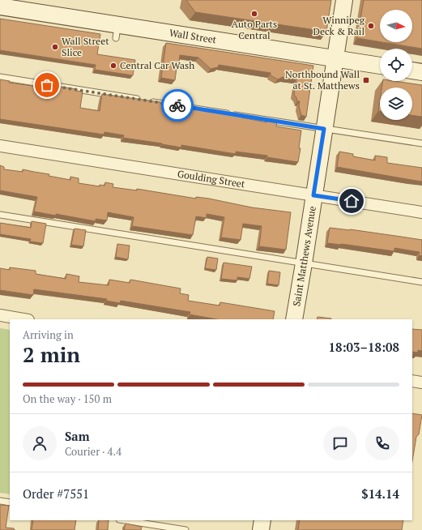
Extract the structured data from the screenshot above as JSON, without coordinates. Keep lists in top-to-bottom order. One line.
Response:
{"streets":{"main road":["Wall Street","Saint Matthews Avenue"],"street":["Goulding Street"]},"crossings":[["Wall Street","Saint Matthews Avenue"],["Goulding Street","Saint Matthews Avenue"]],"places":{"other":["Auto Parts Central","Winnipeg Deck & Rail","Wall Street Slice","Central Car Wash"],"transit":["Northbound Wall at St. Matthews"]},"north":"right","page":{"heading":["2 min","Arriving in","18:03–18:08"],"panel":["Sam","Courier · 4.4","Order #7551","$14.14"],"bar":"On the way · 150 m"}}
